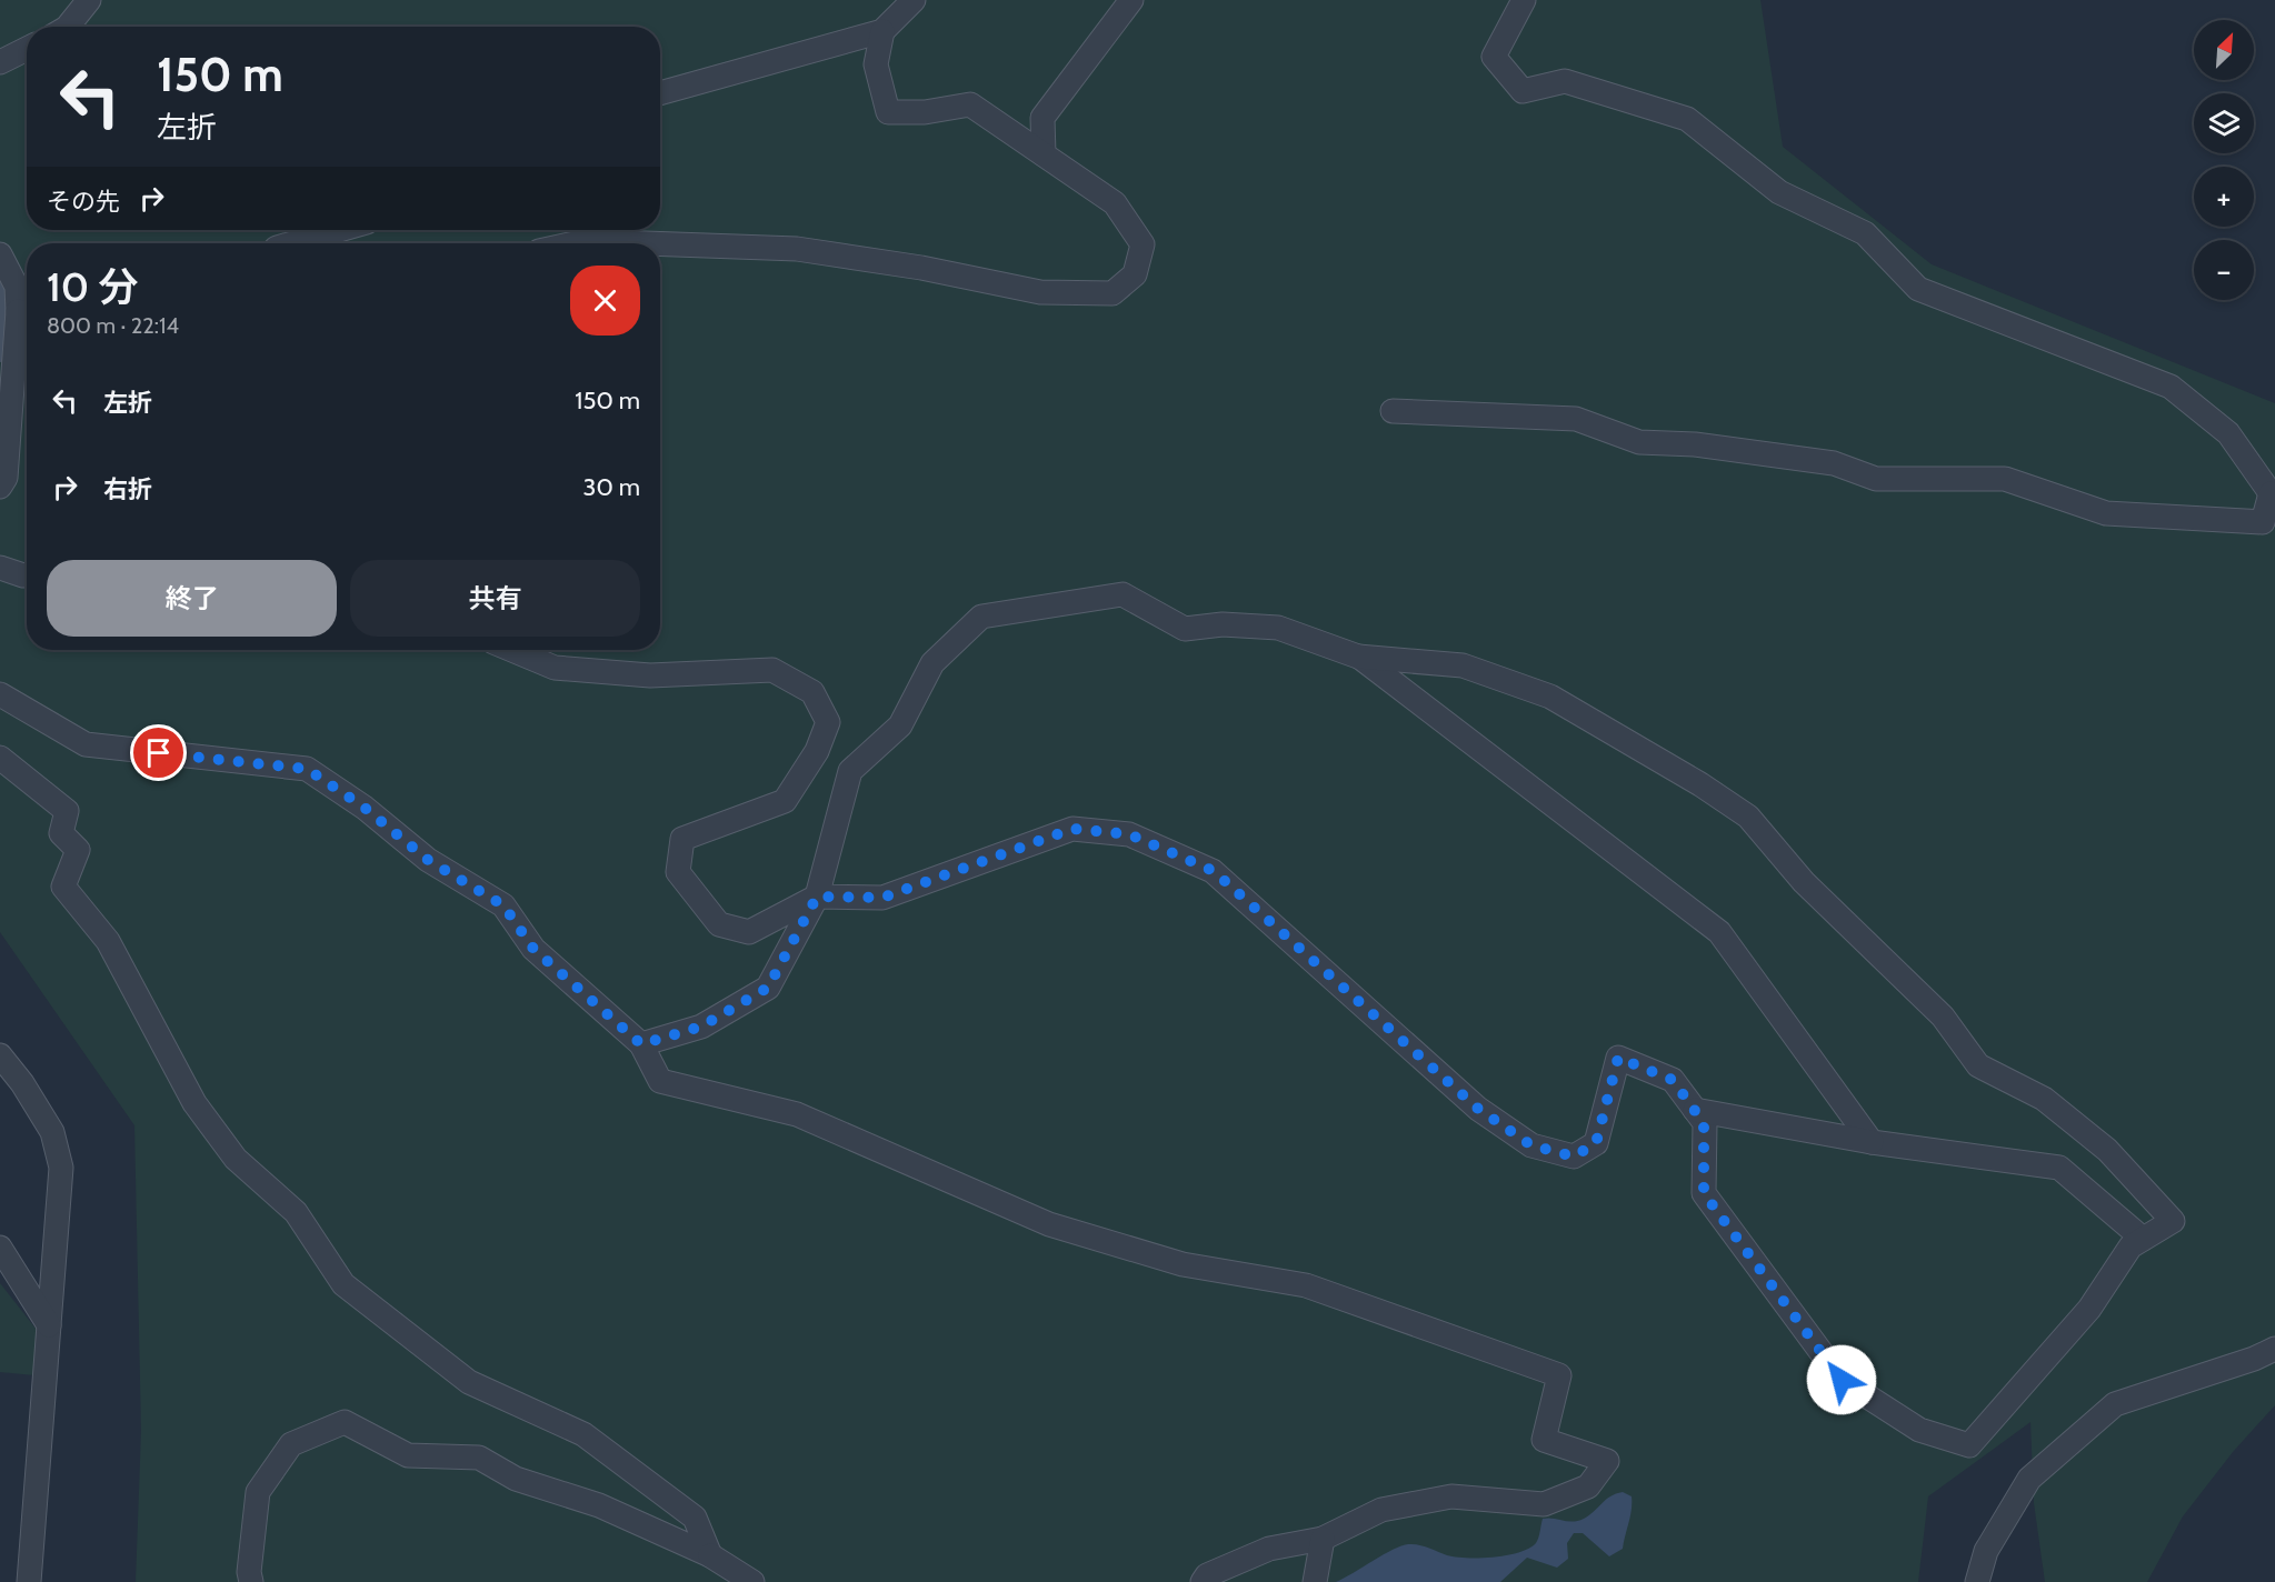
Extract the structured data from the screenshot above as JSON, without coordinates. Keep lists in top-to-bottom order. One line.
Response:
{"north":"top right","page":{"map_buttons":["+","−"],"turn":["150 m","左折"],"then":"その先","heading":["10 分","800 m · 22:14"],"list":[{"name":"左折","value":"150 m"},{"name":"右折","value":"30 m"}],"buttons":["終了","共有"]}}
